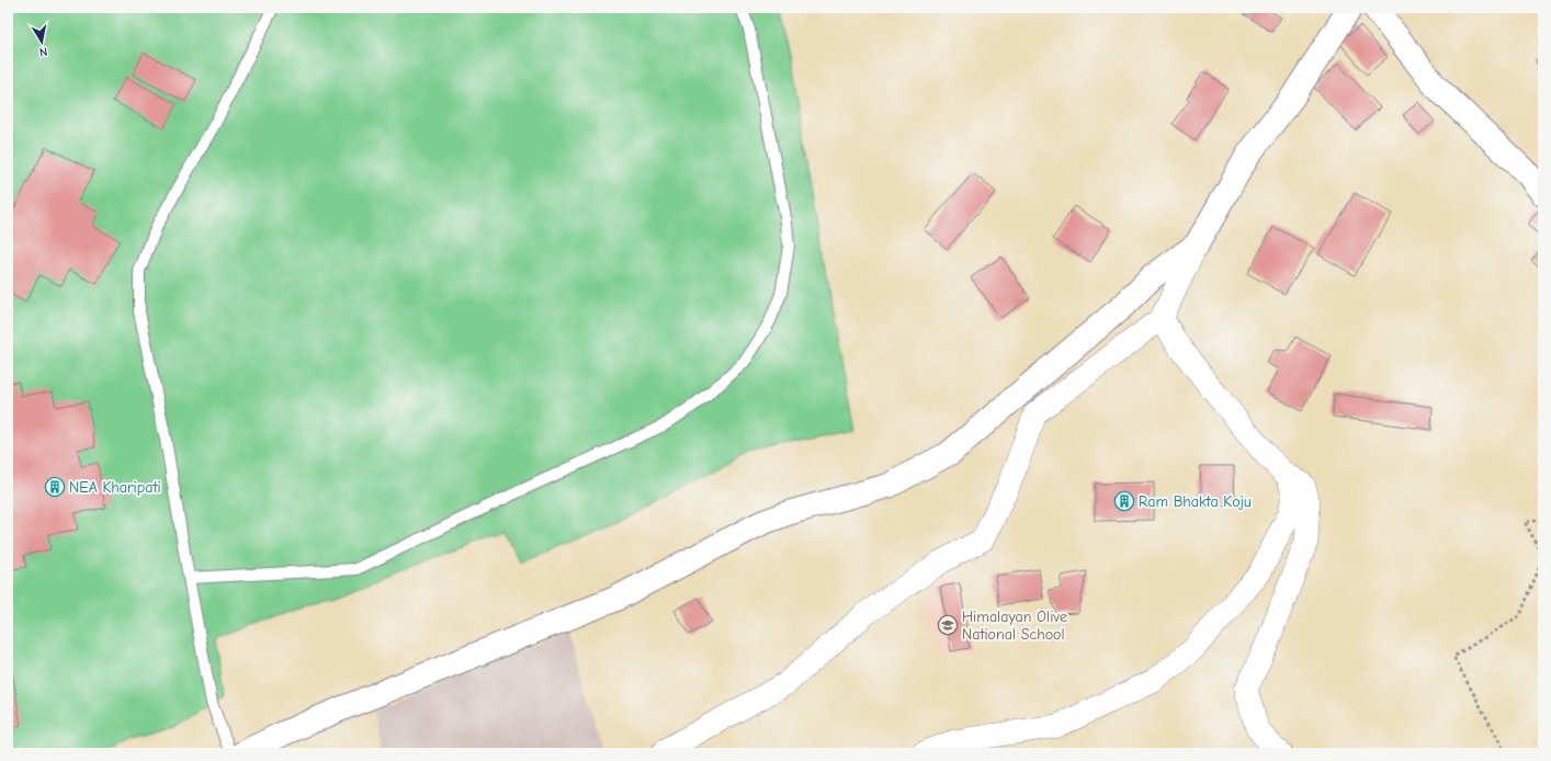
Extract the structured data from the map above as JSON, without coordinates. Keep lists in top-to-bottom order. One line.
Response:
{"places":{"building":["NEA Kharipati","Ram Bhakta Koju"],"school or university":["Himalayan Olive National School"]},"north":"bottom"}
